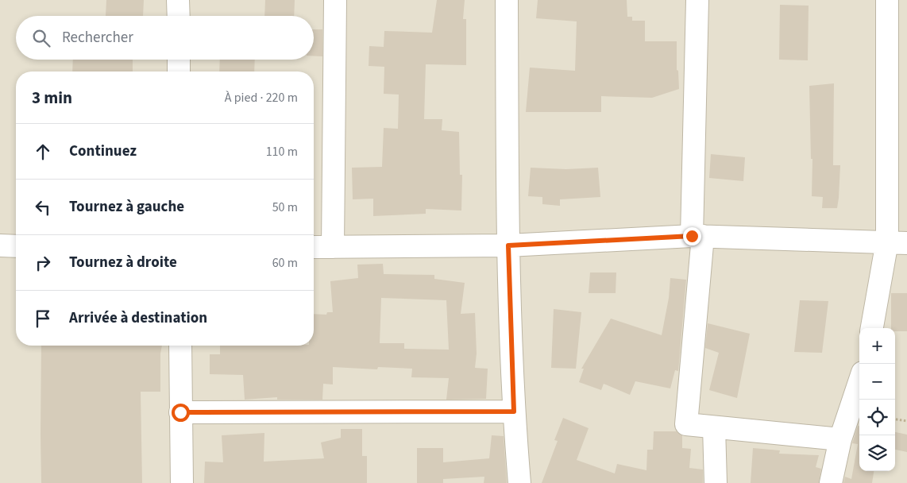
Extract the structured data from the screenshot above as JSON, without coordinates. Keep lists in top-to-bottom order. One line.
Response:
{"page":{"search":"Rechercher","heading":["3 min","À pied · 220 m"],"list":[["Continuez","110 m"],["Tournez à gauche","50 m"],["Tournez à droite","60 m"],"Arrivée à destination"],"map_buttons":["+","−"]}}
